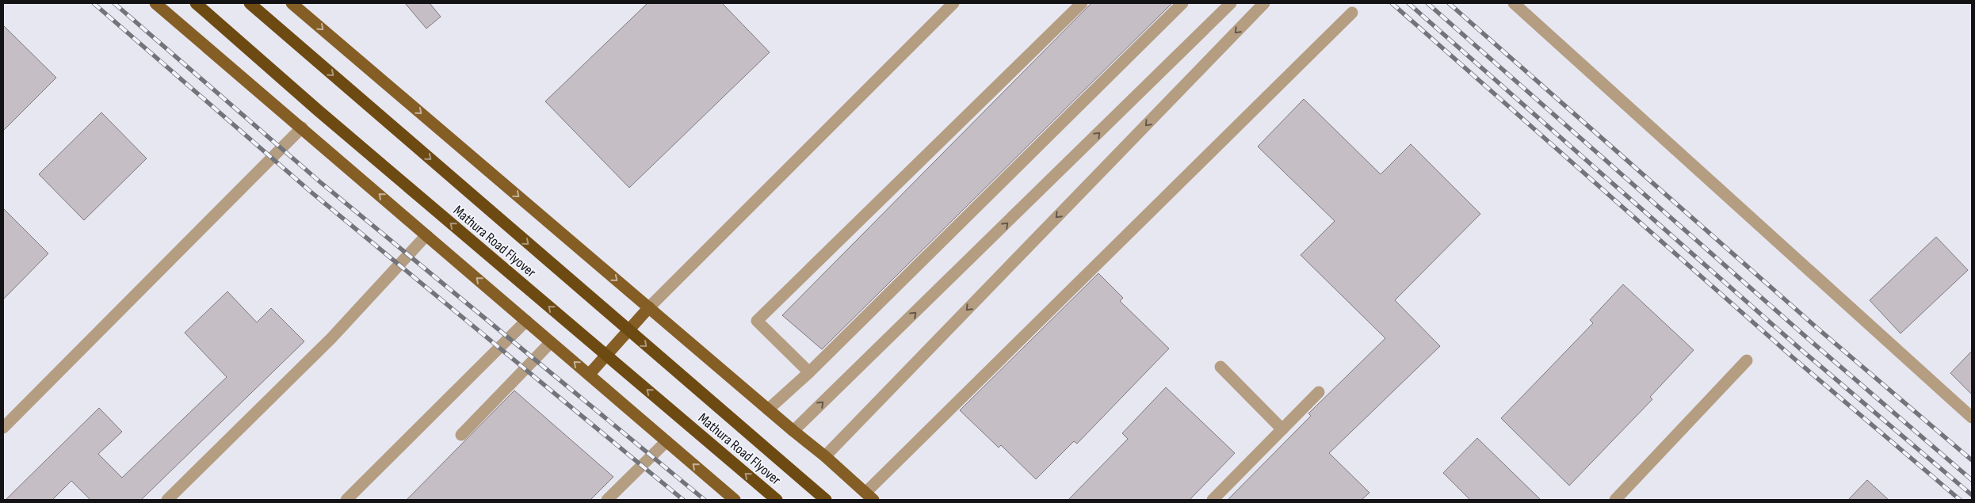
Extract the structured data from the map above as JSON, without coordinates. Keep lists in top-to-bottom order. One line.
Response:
{"streets":{"highway":["Mathura Road Flyover"]}}
